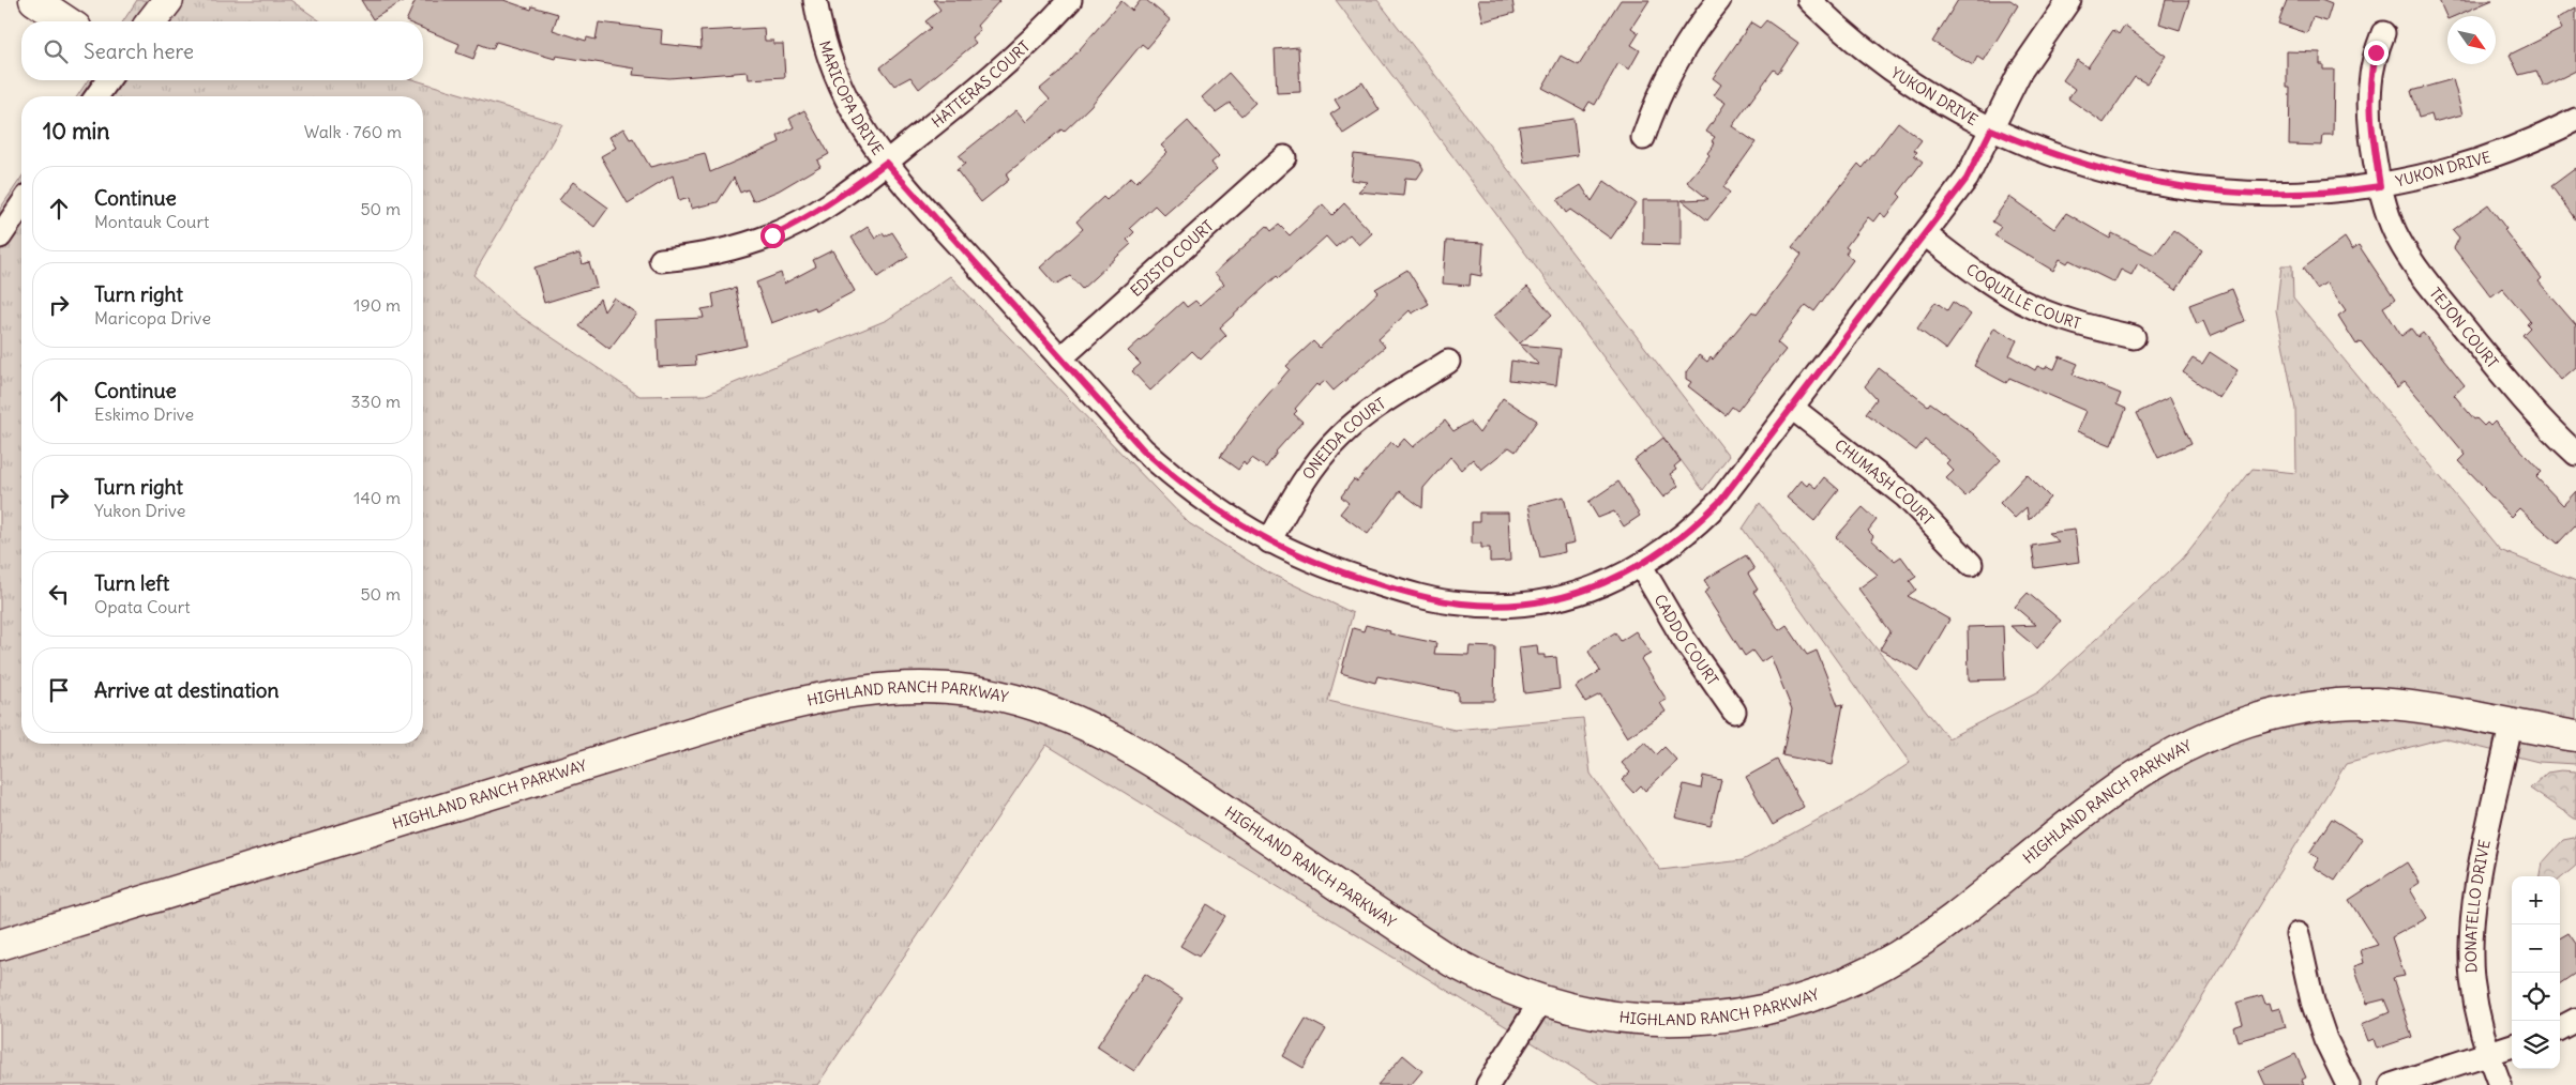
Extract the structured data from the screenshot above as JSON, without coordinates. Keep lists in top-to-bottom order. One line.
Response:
{"streets":{"main road":["HIGHLAND RANCH PARKWAY"],"street":["HATTERAS COURT","MARICOPA DRIVE","YUKON DRIVE","EDISTO COURT","COQUILLE COURT","TEJON COURT","ONEIDA COURT","CHUMASH COURT","CADDO COURT","DONATELLO DRIVE"]},"crossings":[["HATTERAS COURT","MARICOPA DRIVE"],["MARICOPA DRIVE","YUKON DRIVE"],["MARICOPA DRIVE","EDISTO COURT"],["MARICOPA DRIVE","COQUILLE COURT"],["MARICOPA DRIVE","ONEIDA COURT"],["MARICOPA DRIVE","CHUMASH COURT"],["MARICOPA DRIVE","CADDO COURT"],["YUKON DRIVE","TEJON COURT"],["HIGHLAND RANCH PARKWAY","DONATELLO DRIVE"]],"north":"bottom right","page":{"search":"Search here","heading":["10 min","Walk · 760 m"],"list":[["Continue","Montauk Court","50 m"],["Turn right","Maricopa Drive","190 m"],["Continue","Eskimo Drive","330 m"],["Turn right","Yukon Drive","140 m"],["Turn left","Opata Court","50 m"],"Arrive at destination"],"map_buttons":["+","−"]}}
